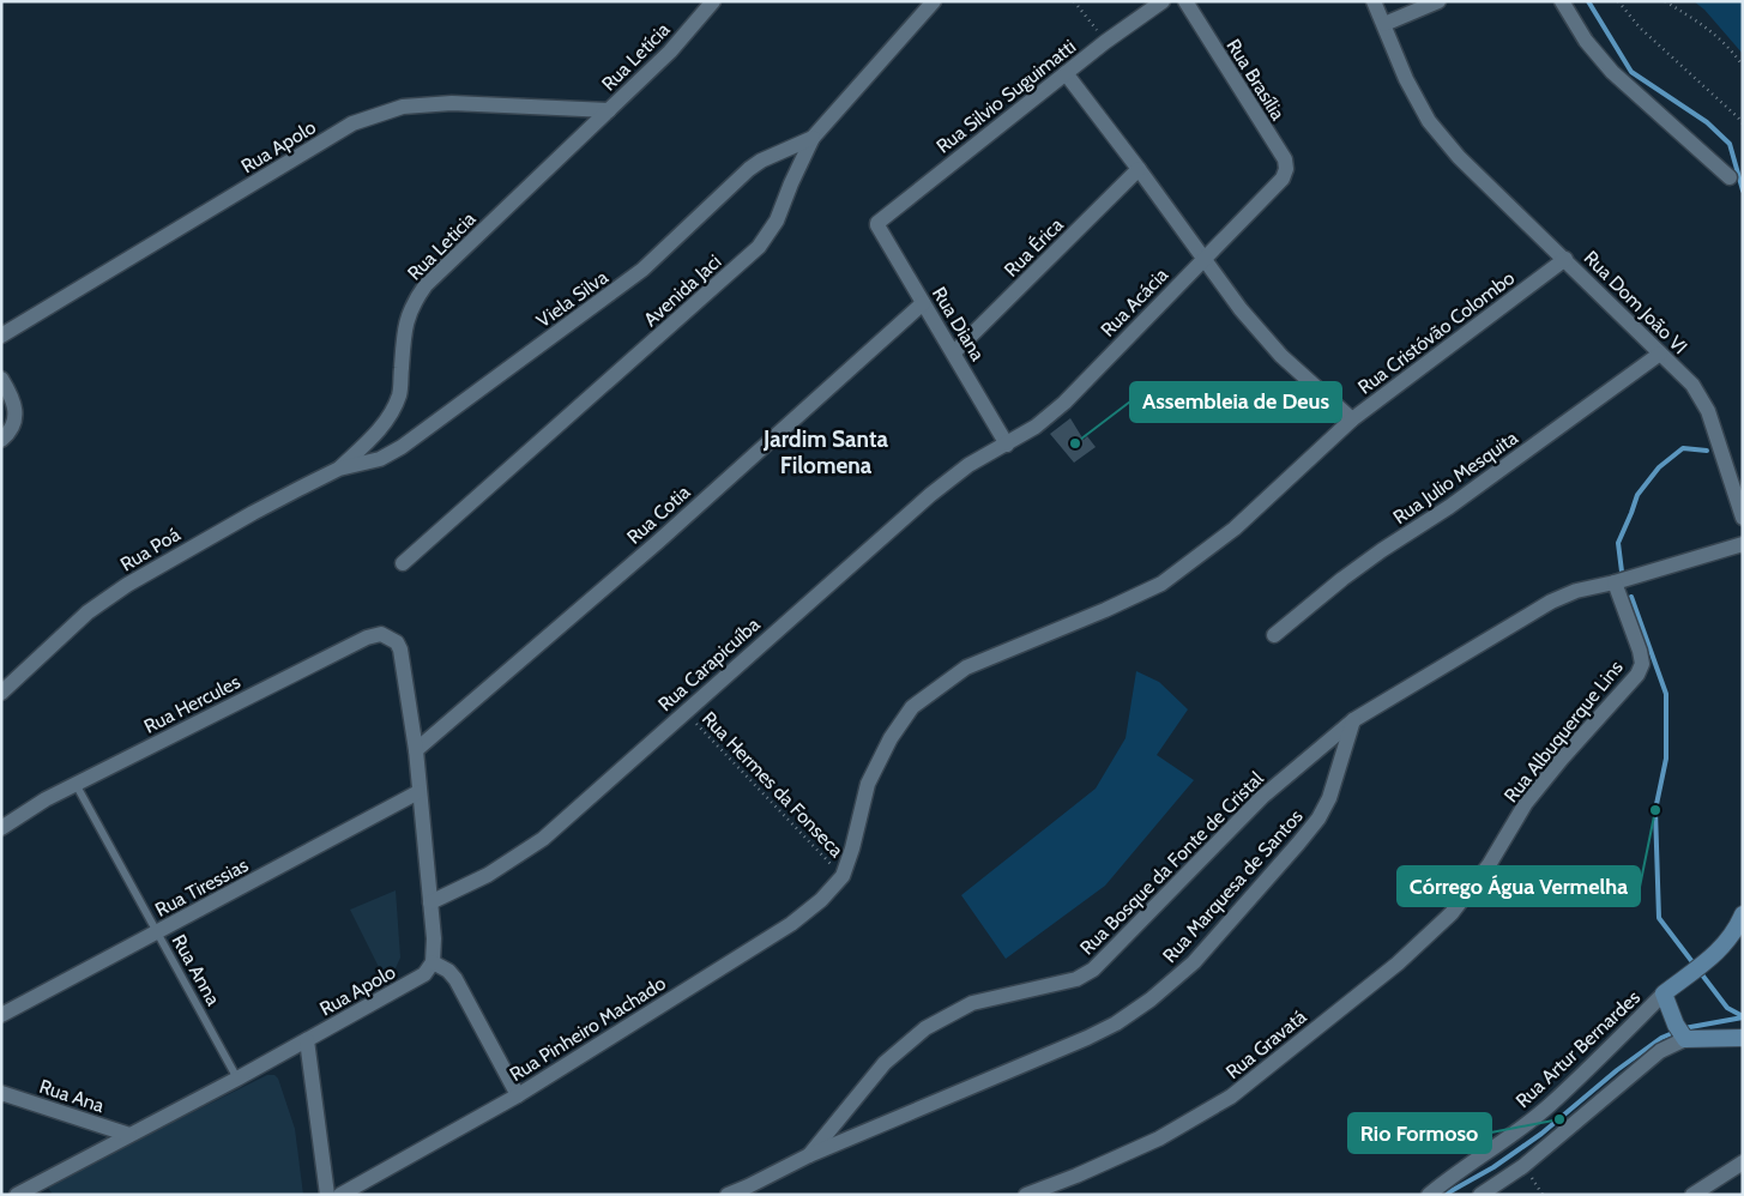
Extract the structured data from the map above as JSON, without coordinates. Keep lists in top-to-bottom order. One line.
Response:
{"streets":{"street":["Rua Letícia","Rua Brasília","Rua Silvio Suguimatti","Rua Apolo","Rua Leticia","Rua Érica","Avenida Jaci","Viela Silva","Rua Acácia","Rua Dom João VI","Rua Diana","Rua Cristóvão Colombo","Rua Julio Mesquita","Rua Cotia","Rua Poá","Rua Carapicuíba","Rua Hercules","Rua Albuquerque Lins","Rua Bosque da Fonte de Cristal","Rua Marquesa de Santos","Rua Tiressias","Rua Pinheiro Machado","Rua Gravatá","Rua Artur Bernardes","Rua Ana"],"lane":["Rua Anna"],"path":["Rua Hermes da Fonseca"]},"crossings":[["Rua Letícia","Rua Apolo"],["Rua Letícia","Rua Leticia"],["Rua Brasília","Rua Acácia"],["Rua Silvio Suguimatti","Rua Diana"],["Rua Apolo","Rua Leticia"],["Rua Apolo","Rua Anna"],["Rua Apolo","Rua Ana"],["Rua Leticia","Viela Silva"],["Rua Leticia","Rua Poá"],["Rua Érica","Rua Diana"],["Avenida Jaci","Viela Silva"],["Viela Silva","Rua Poá"],["Rua Acácia","Rua Diana"],["Rua Acácia","Rua Carapicuíba"],["Rua Dom João VI","Rua Cristóvão Colombo"],["Rua Dom João VI","Rua Julio Mesquita"],["Rua Diana","Rua Cotia"],["Rua Diana","Rua Carapicuíba"],["Rua Cristóvão Colombo","Rua Hermes da Fonseca"],["Rua Cristóvão Colombo","Rua Pinheiro Machado"],["Rua Cotia","Rua Hercules"],["Rua Carapicuíba","Rua Hermes da Fonseca"],["Rua Hercules","Rua Anna"],["Rua Albuquerque Lins","Rua Gravatá"],["Rua Hermes da Fonseca","Rua Pinheiro Machado"],["Rua Bosque da Fonte de Cristal","Rua Marquesa de Santos"],["Rua Tiressias","Rua Anna"]],"districts":["Jardim Santa Filomena"],"places":["Assembleia de Deus","Córrego Água Vermelha","Rio Formoso"]}
